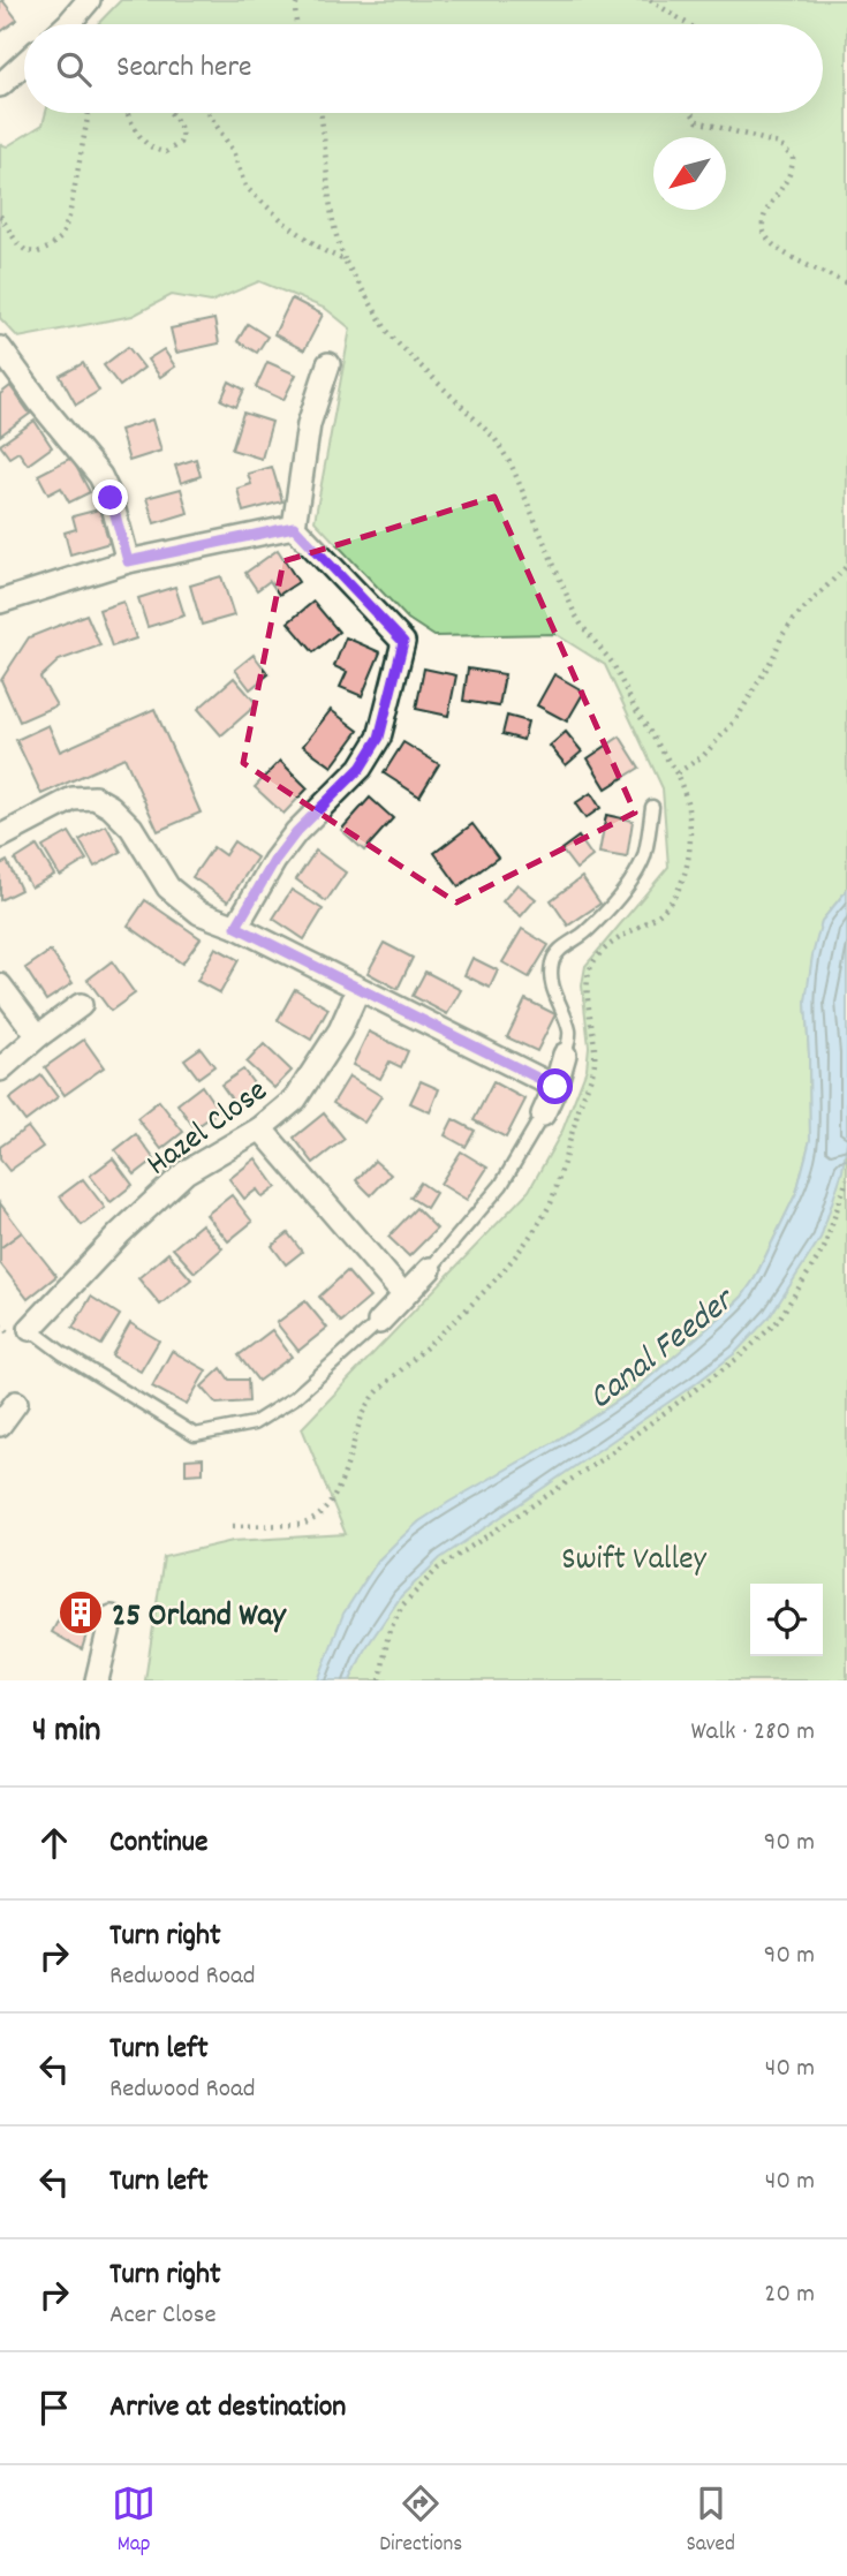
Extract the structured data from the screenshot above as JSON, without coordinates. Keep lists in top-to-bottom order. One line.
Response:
{"streets":{"street":["Hazel Close"]},"water":["Canal Feeder"],"parks":["Swift Valley"],"places":{"building":["25 Orland Way"]},"north":"bottom left","page":{"search":"Search here","heading":["4 min","Walk · 280 m"],"list":[["Continue","90 m"],["Turn right","Redwood Road","90 m"],["Turn left","Redwood Road","40 m"],["Turn left","40 m"],["Turn right","Acer Close","20 m"],"Arrive at destination"],"nav":["Map","Directions","Saved"]}}
